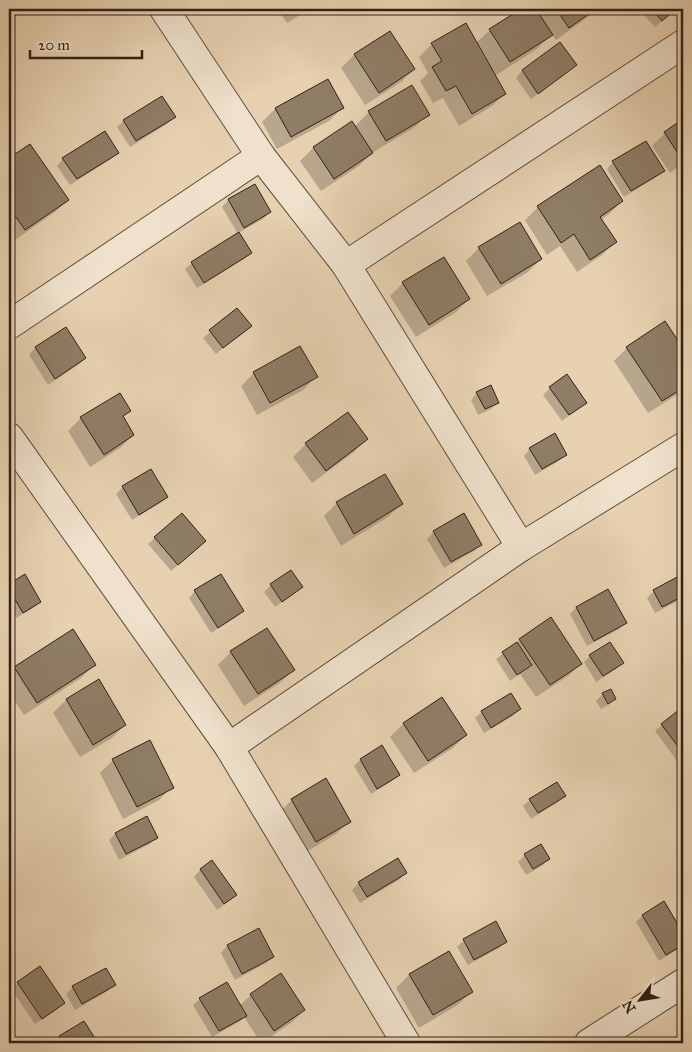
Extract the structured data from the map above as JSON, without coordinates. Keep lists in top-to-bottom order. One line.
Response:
{"scale_bar":"20 m","north":"bottom left"}
